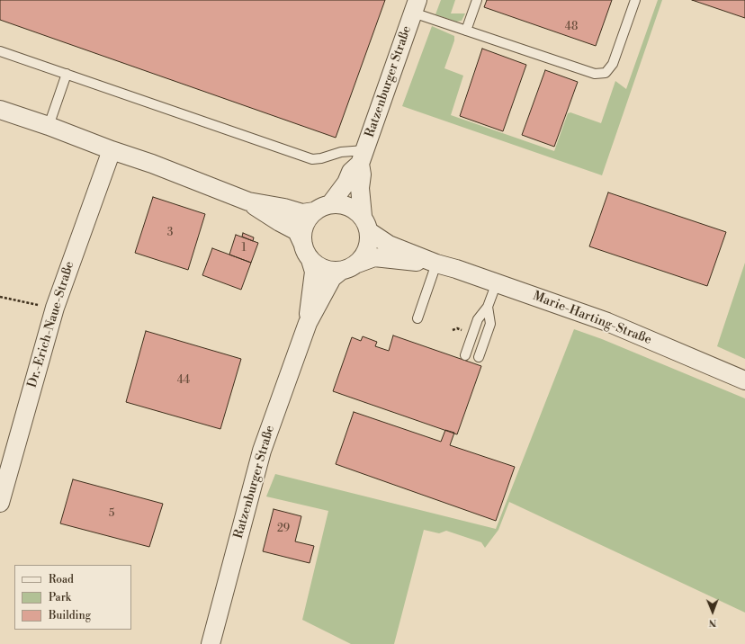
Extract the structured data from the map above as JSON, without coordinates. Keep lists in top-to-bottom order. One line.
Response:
{"streets":{"street":["Ratzenburger Straße","Marie-Harting-Straße","Dr.-Erich-Naue-Straße"]},"house_numbers":["48","3","1","44","5","29"],"legend":["Road","Park","Building"],"north":"bottom"}
